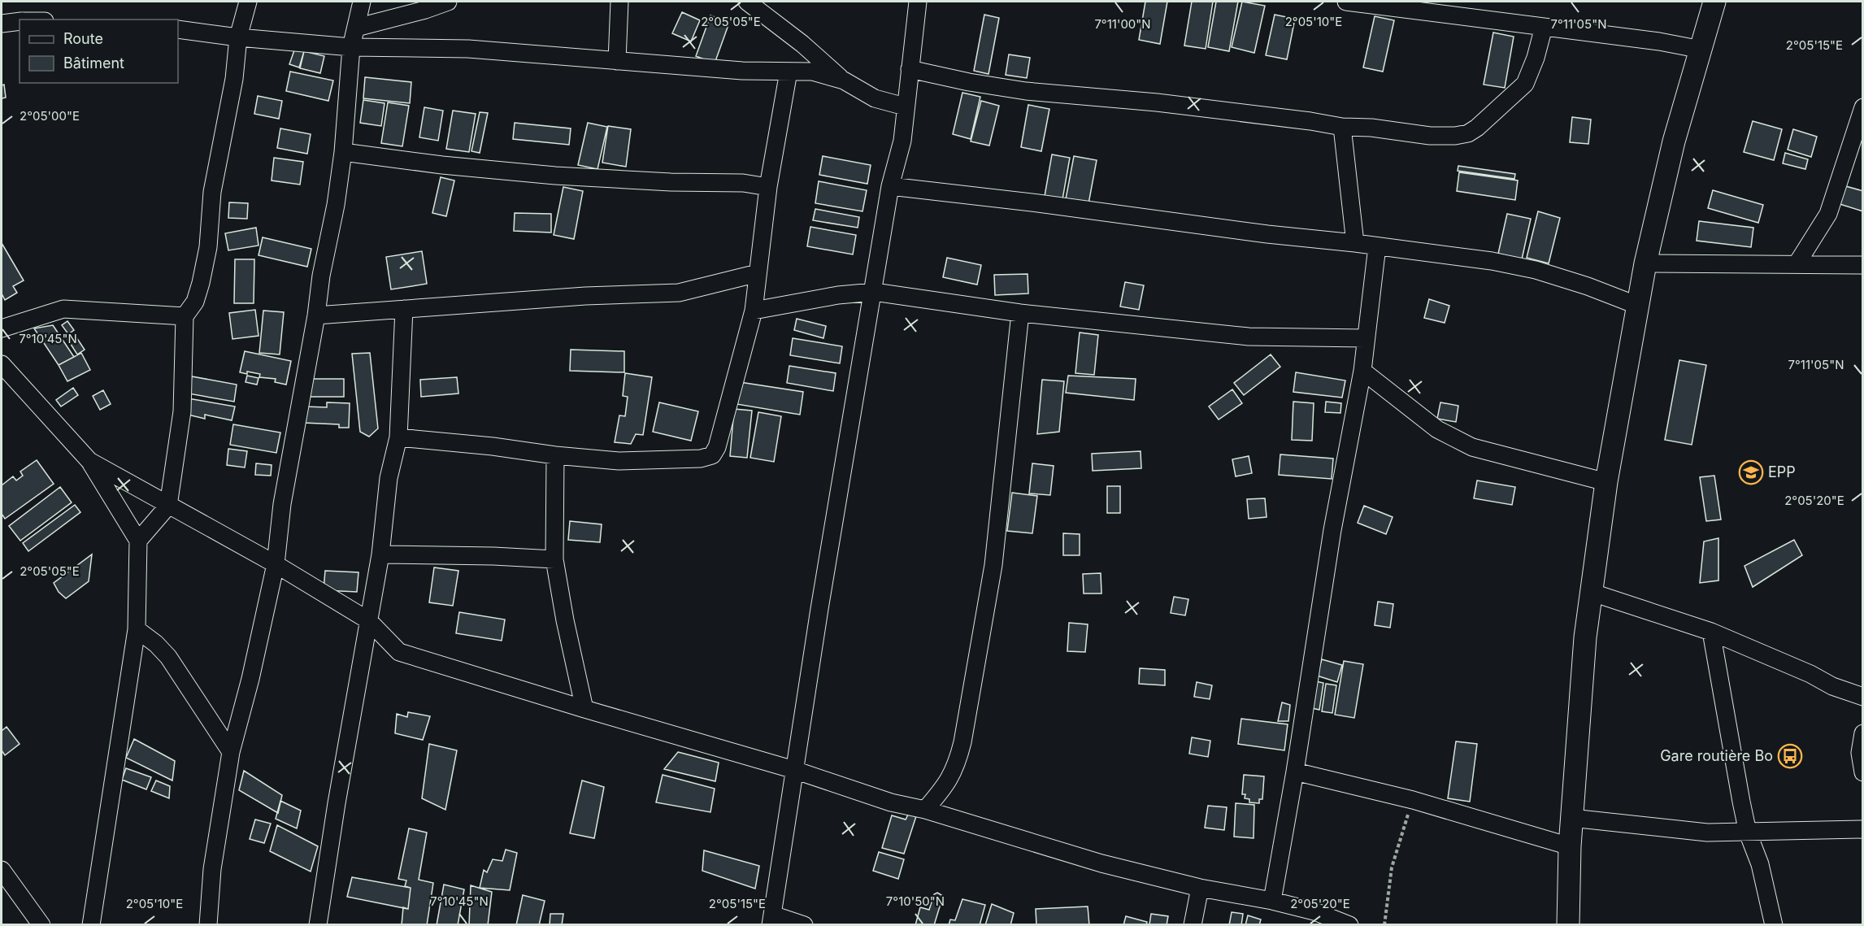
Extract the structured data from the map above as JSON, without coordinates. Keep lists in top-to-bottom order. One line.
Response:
{"places":{"school or university":["EPP"],"bus stop":["Gare routière Bo"]},"legend":["Route","Bâtiment"],"coordinates":["2°05'05\"E","2°05'10\"E","7°11'00\"N","7°11'05\"N","2°05'15\"E","2°05'00\"E","7°10'45\"N","2°05'20\"E","7°10'50\"N"]}
